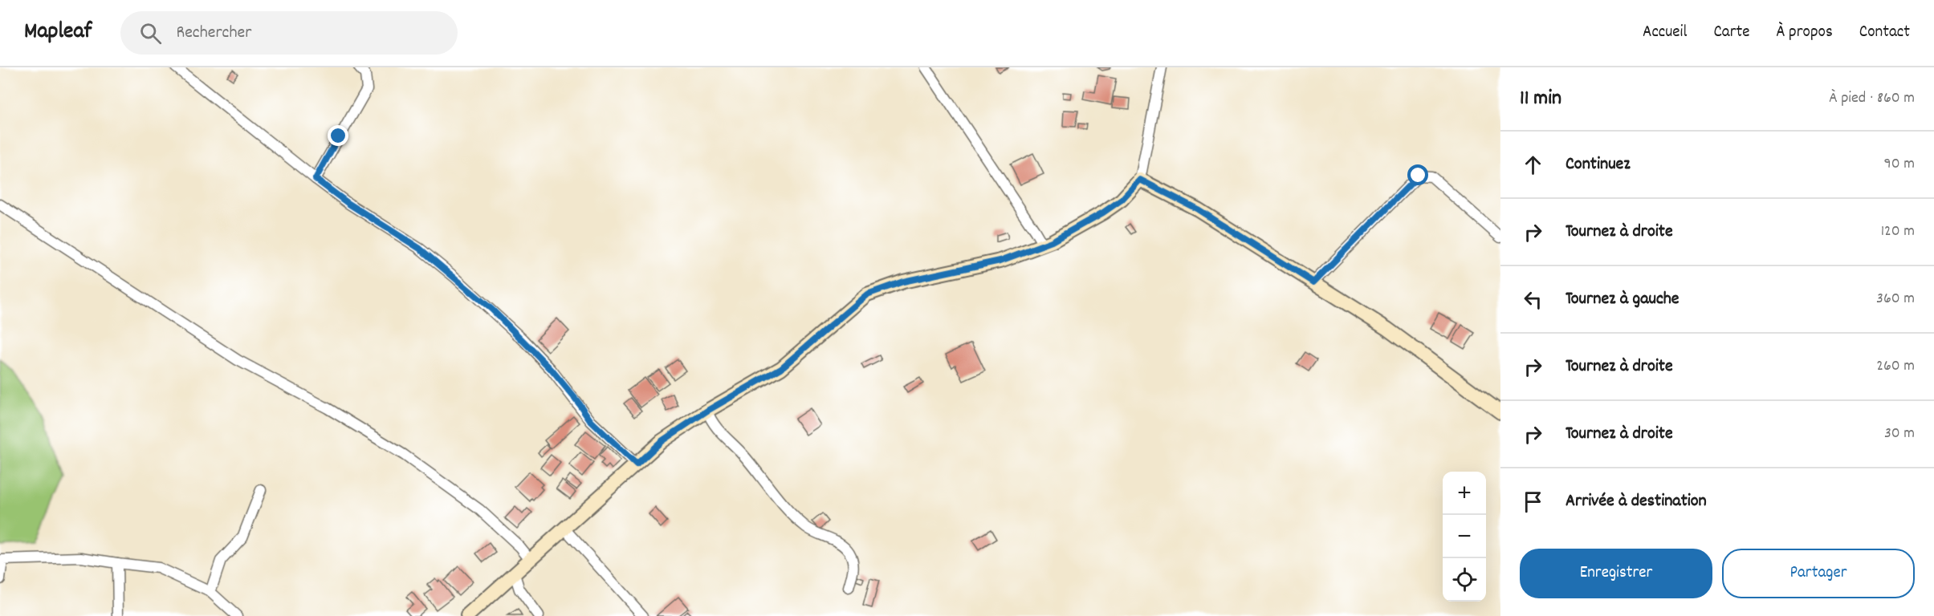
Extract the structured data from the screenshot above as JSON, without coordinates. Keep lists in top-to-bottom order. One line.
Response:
{"page":{"header":"Mapleaf","search":"Rechercher","nav":["Accueil","Carte","À propos","Contact"],"heading":["11 min","À pied · 860 m"],"list":[["Continuez","90 m"],["Tournez à droite","120 m"],["Tournez à gauche","360 m"],["Tournez à droite","260 m"],["Tournez à droite","30 m"],"Arrivée à destination"],"map_buttons":["+","−"],"buttons":["Enregistrer","Partager"]}}
